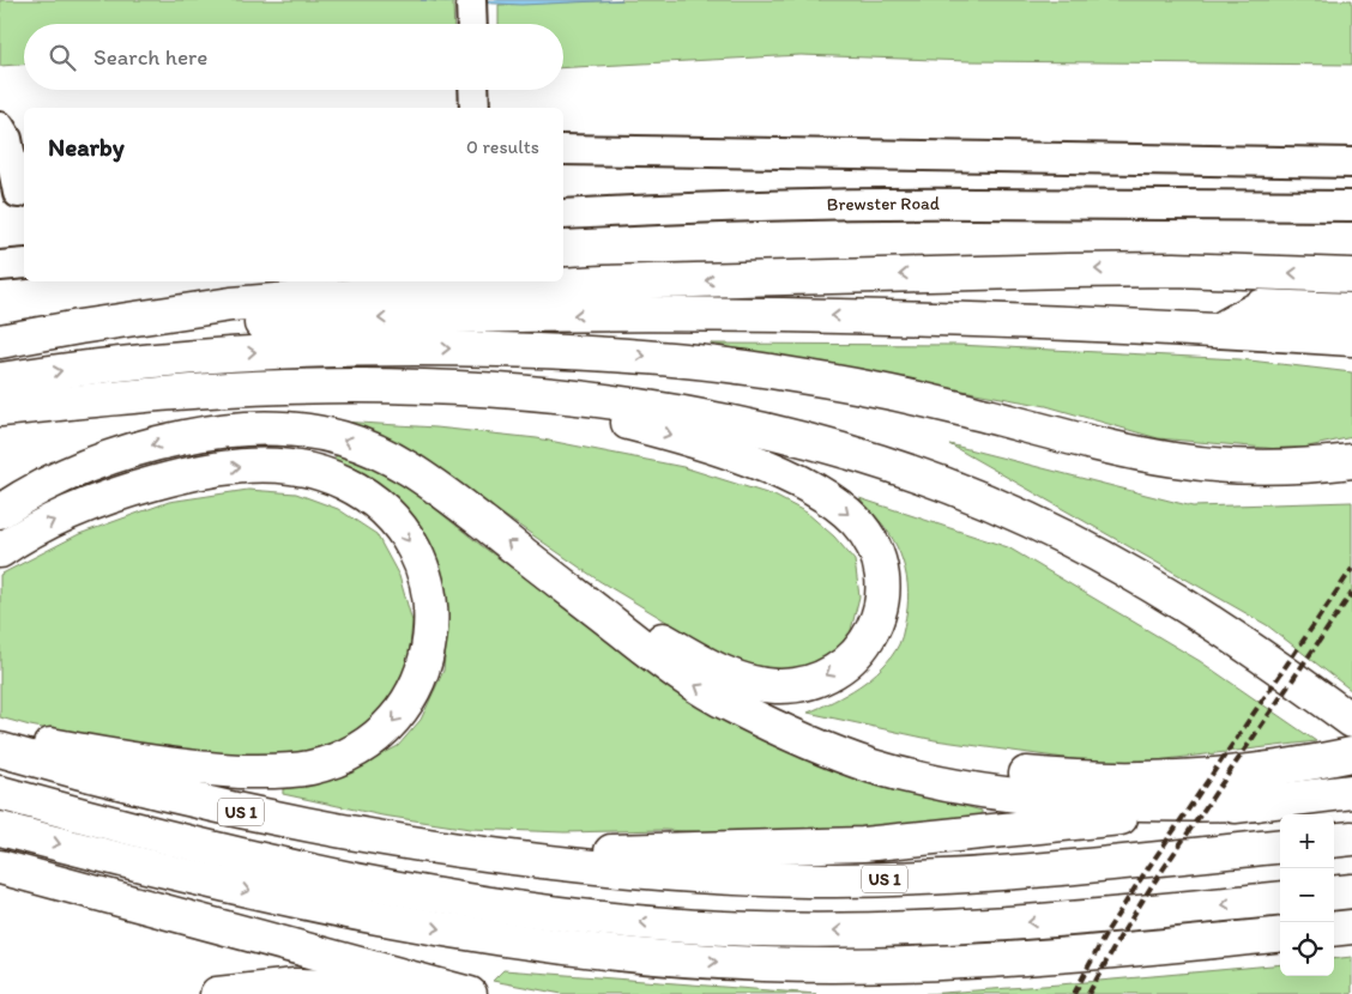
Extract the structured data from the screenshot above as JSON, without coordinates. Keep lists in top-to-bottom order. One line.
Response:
{"streets":{"highway":["US 1"],"street":["Brewster Road"]},"page":{"search":"Search here","heading":["Nearby","0 results"],"map_buttons":["+","−"]}}
